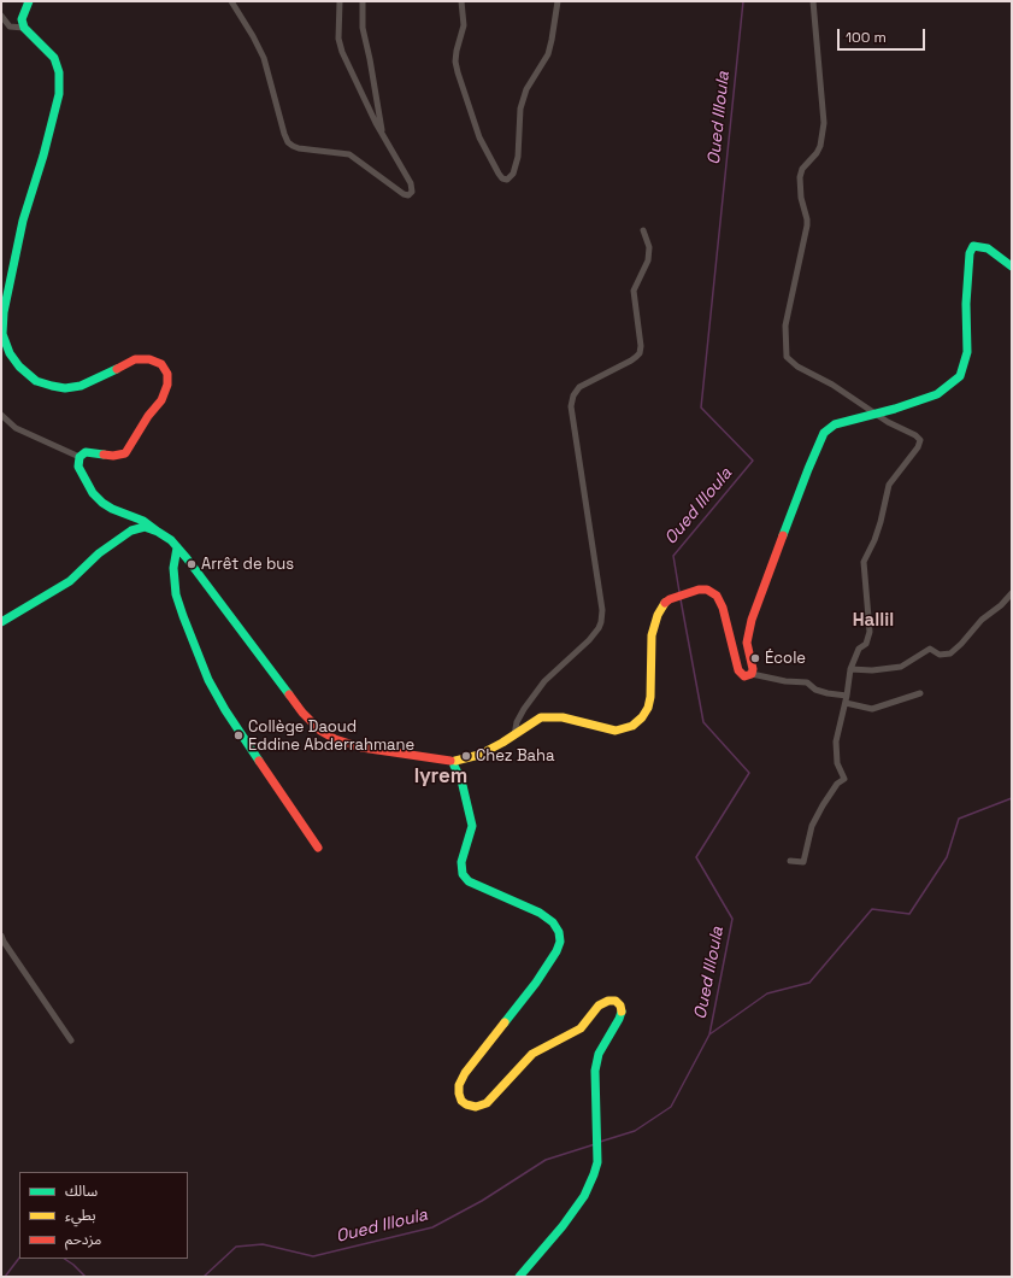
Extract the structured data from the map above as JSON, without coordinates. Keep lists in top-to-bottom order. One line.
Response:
{"districts":["Hallil","Iγrem"],"water":["Oued Illoula"],"places":["Arrêt de bus","École","Collège Daoud Eddine Abderrahmane","Chez Baha"],"legend":["سالك","بطيء","مزدحم"],"scale_bar":"100 m"}
